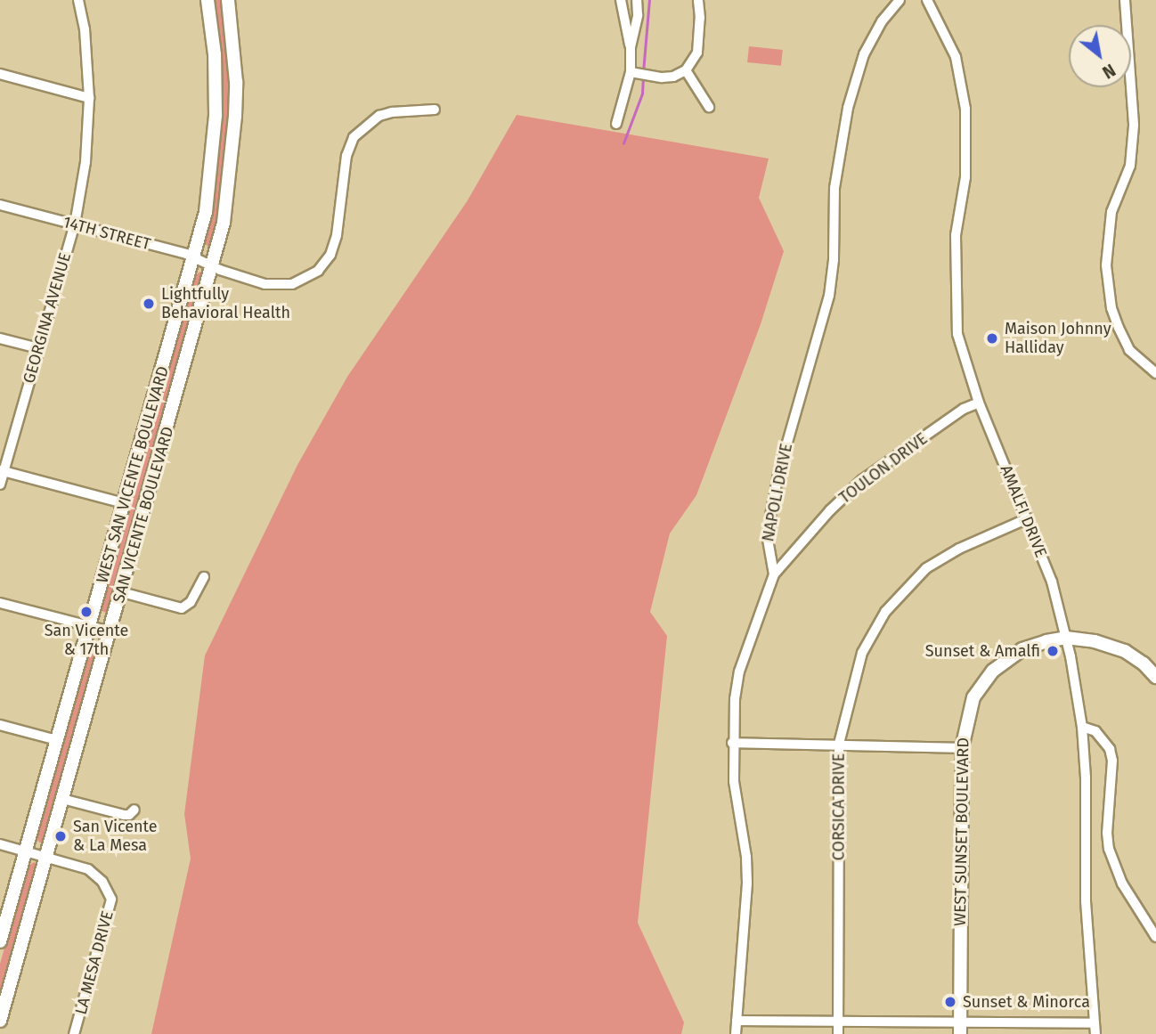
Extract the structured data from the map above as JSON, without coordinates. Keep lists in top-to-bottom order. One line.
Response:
{"streets":{"main road":["WEST SAN VICENTE BOULEVARD","SAN VICENTE BOULEVARD","WEST SUNSET BOULEVARD"],"street":["14TH STREET","GEORGINA AVENUE","TOULON DRIVE","NAPOLI DRIVE","AMALFI DRIVE","CORSICA DRIVE","LA MESA DRIVE"]},"crossings":[["14TH STREET","GEORGINA AVENUE"],["14TH STREET","WEST SAN VICENTE BOULEVARD"],["14TH STREET","SAN VICENTE BOULEVARD"],["TOULON DRIVE","NAPOLI DRIVE"],["TOULON DRIVE","AMALFI DRIVE"],["AMALFI DRIVE","CORSICA DRIVE"],["AMALFI DRIVE","WEST SUNSET BOULEVARD"],["SAN VICENTE BOULEVARD","LA MESA DRIVE"]],"places":["Lightfully Behavioral Health","Maison Johnny Halliday","San Vicente & 17th","Sunset & Amalfi","San Vicente & La Mesa","Sunset & Minorca"],"north":"bottom right"}
